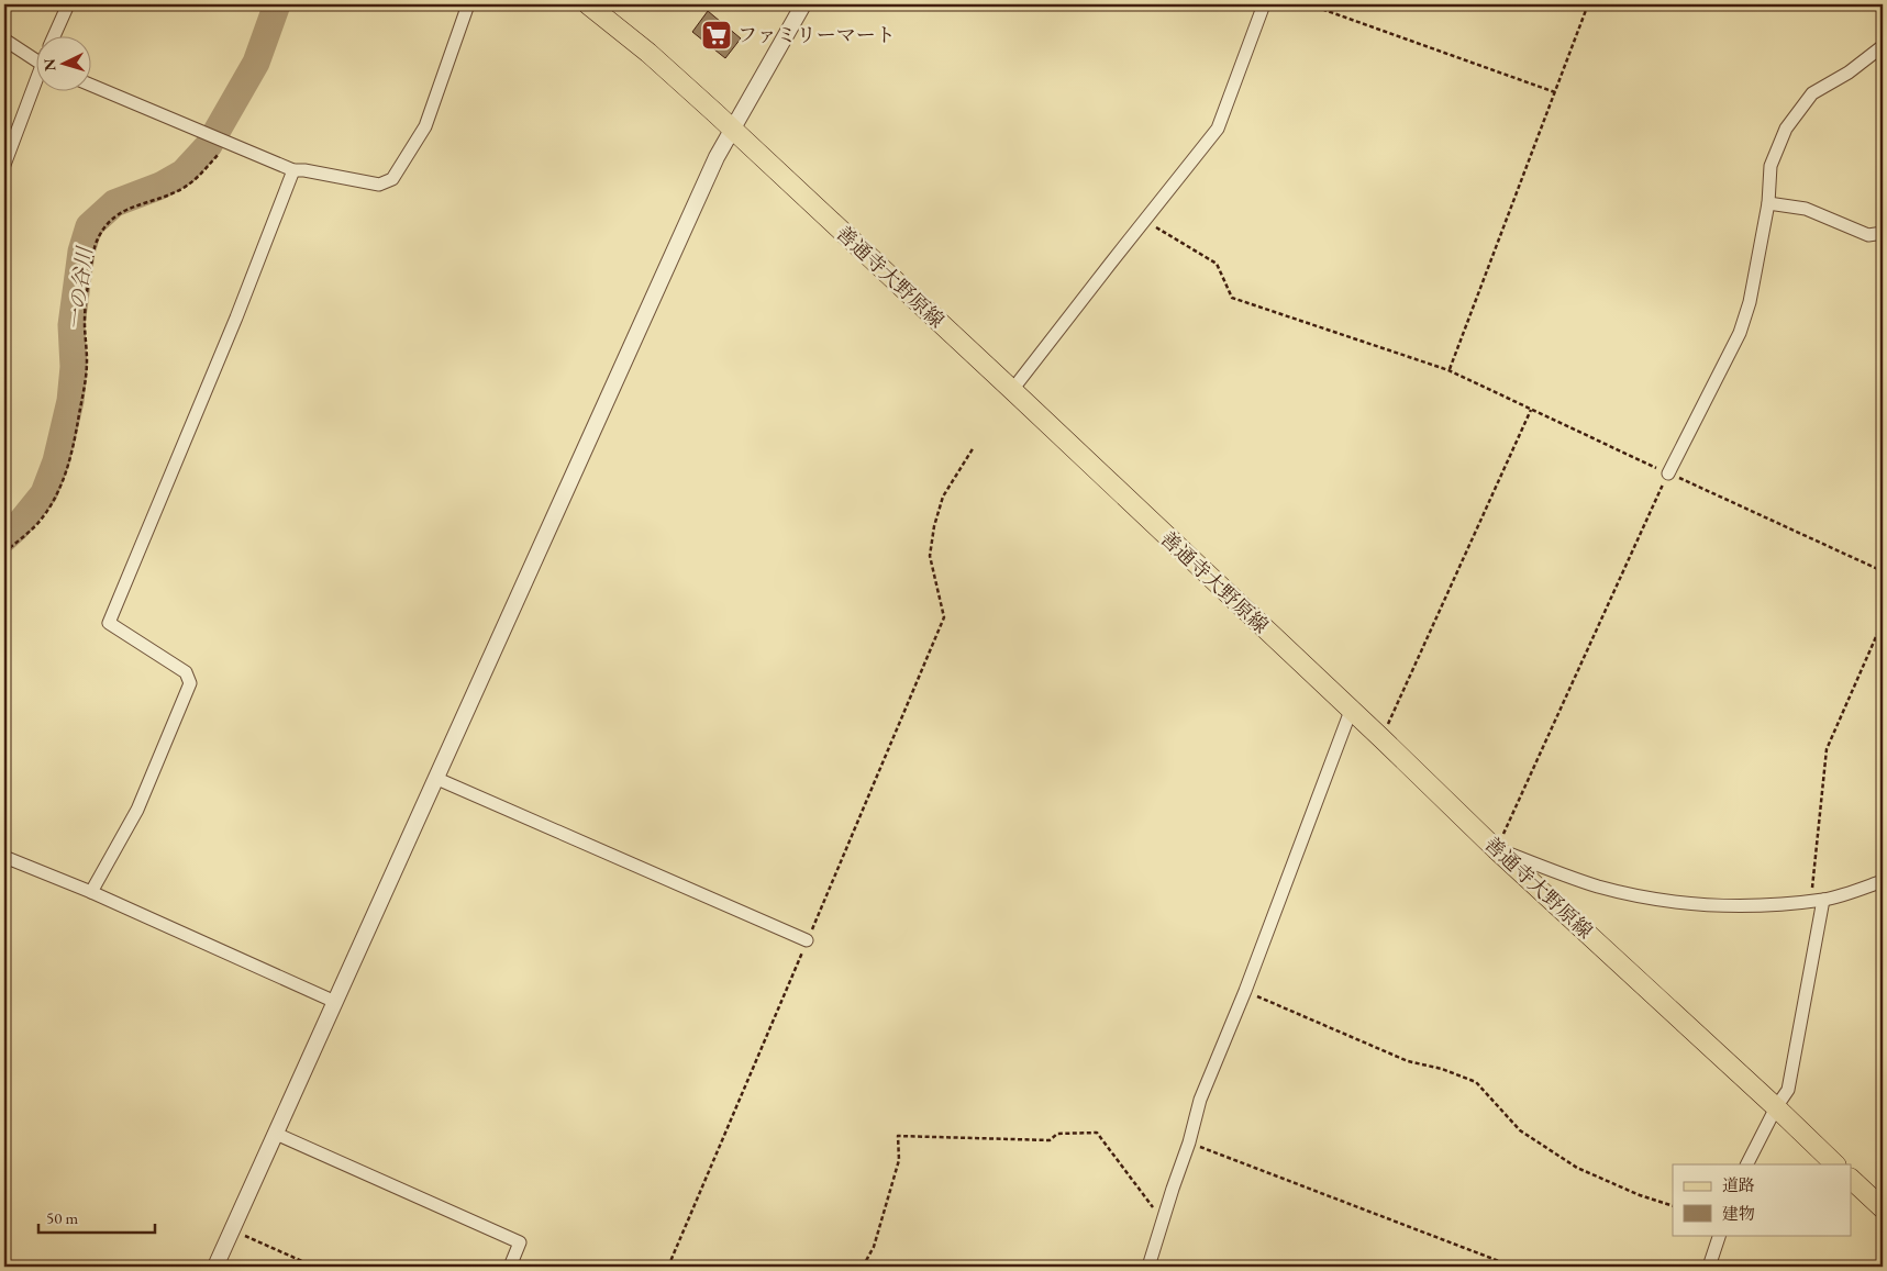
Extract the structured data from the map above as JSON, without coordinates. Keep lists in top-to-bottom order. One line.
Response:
{"streets":{"main road":["善通寺大野原線"]},"water":["一の谷川"],"places":{"supermarket":["ファミリーマート"]},"legend":["道路","建物"],"scale_bar":"50 m","north":"left"}
